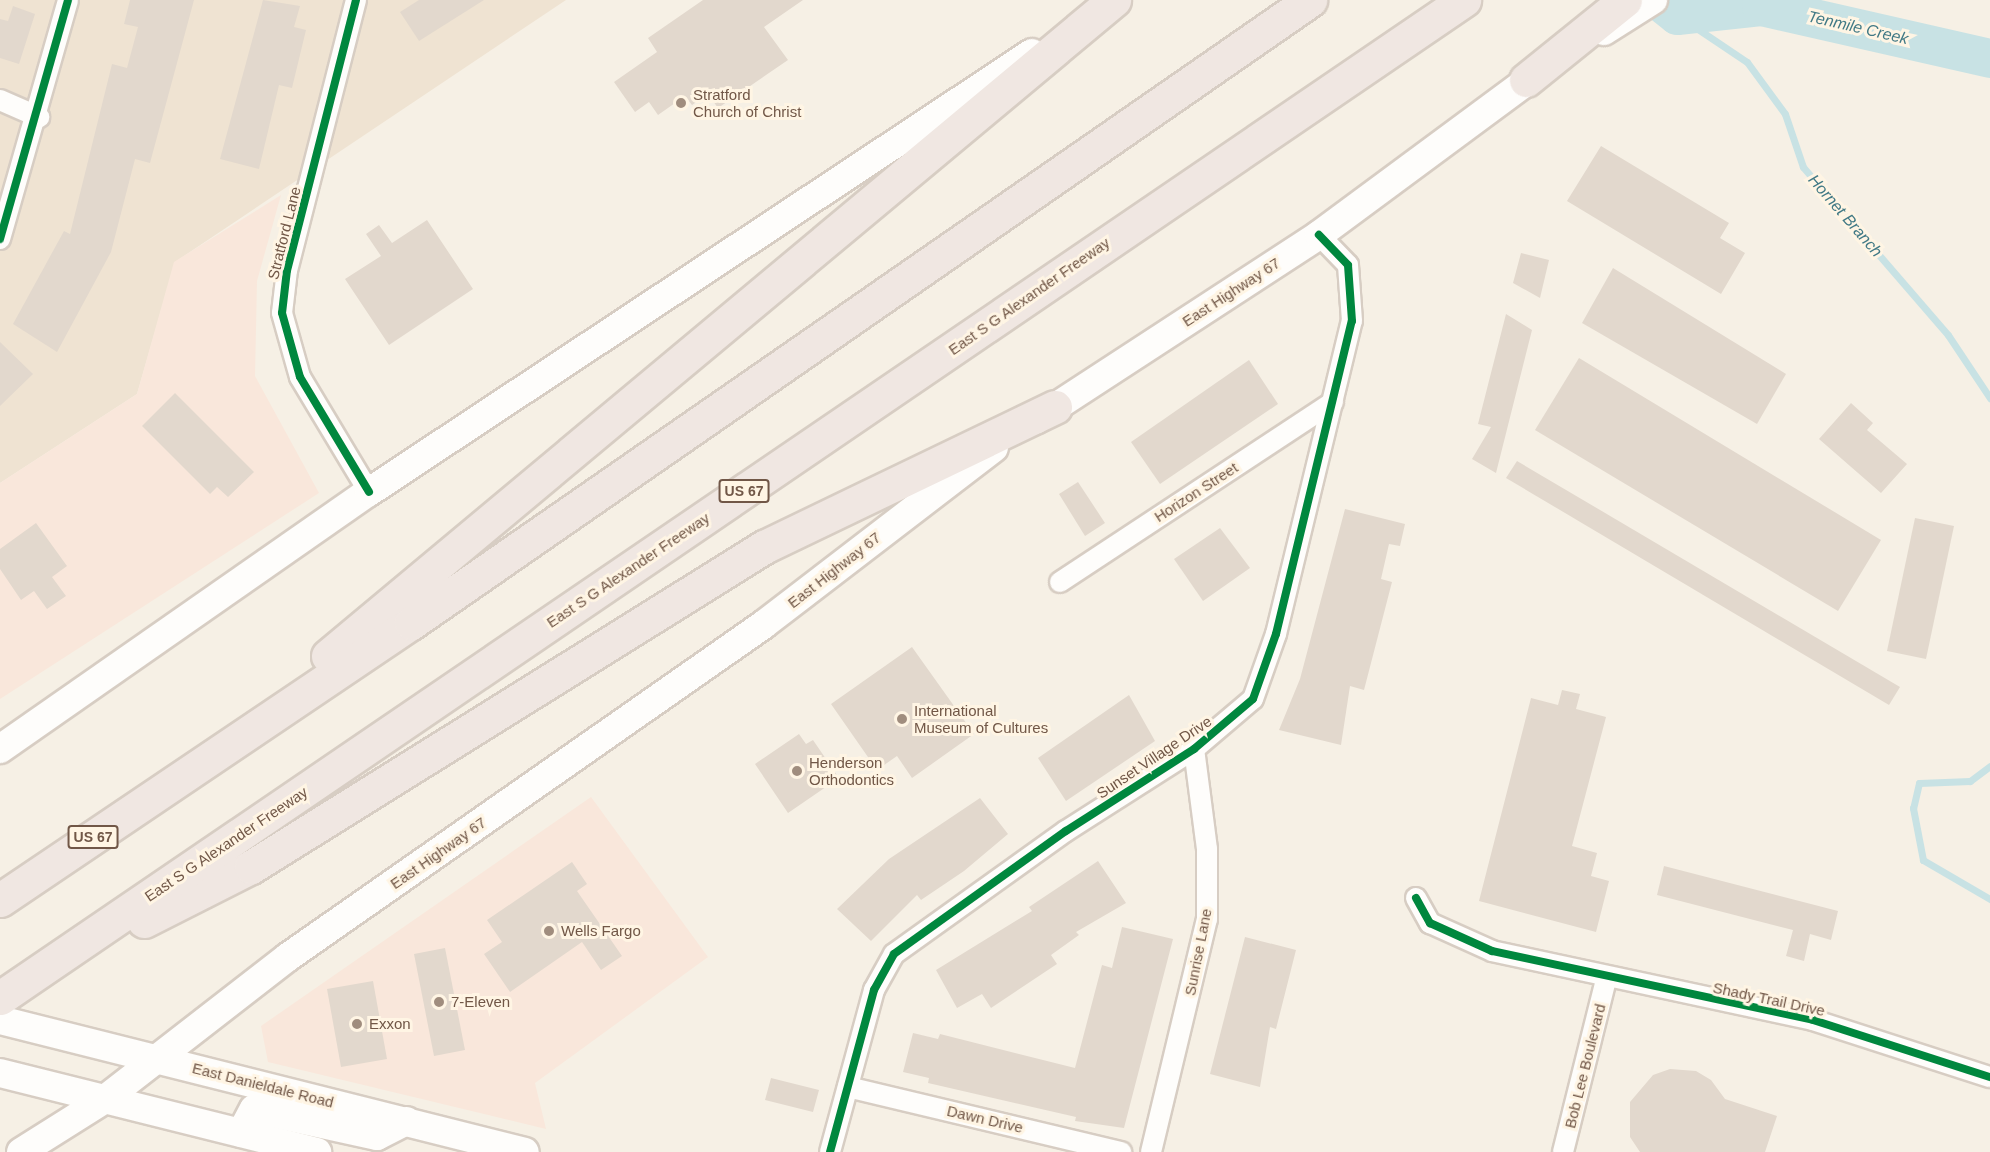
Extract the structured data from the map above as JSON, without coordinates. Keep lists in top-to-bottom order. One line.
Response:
{"streets":{"highway":["East S G Alexander Freeway","US 67"],"main road":["East Highway 67","East Danieldale Road"],"street":["Stratford Lane","Horizon Street","Sunset Village Drive","Sunrise Lane","Shady Trail Drive","Bob Lee Boulevard","Dawn Drive"]},"crossings":[["East Highway 67","Sunset Village Drive"],["East Highway 67","East Danieldale Road"],["Horizon Street","Sunset Village Drive"],["Sunset Village Drive","Sunrise Lane"],["Sunset Village Drive","Dawn Drive"],["Shady Trail Drive","Bob Lee Boulevard"]],"water":["Tenmile Creek","Hornet Branch"],"places":["Stratford Church of Christ","International Museum of Cultures","Henderson Orthodontics","Wells Fargo","7-Eleven","Exxon"]}
